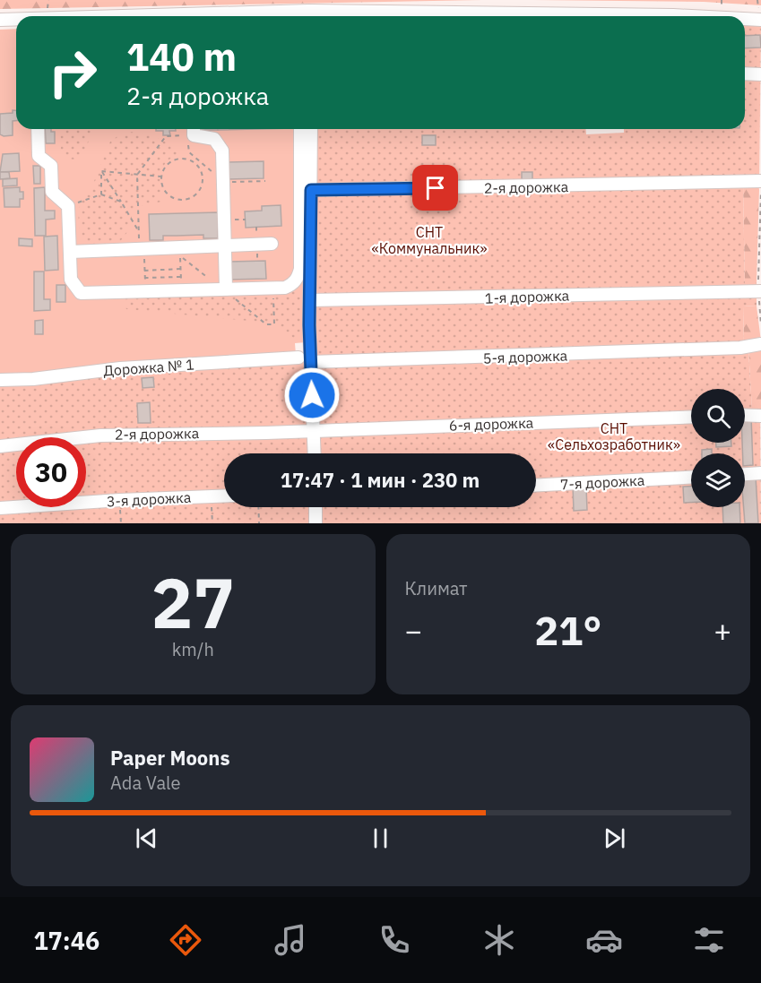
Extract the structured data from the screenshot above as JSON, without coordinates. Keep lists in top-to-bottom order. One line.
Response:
{"streets":{"street":["2-я дорожка","1-я дорожка","5-я дорожка","Дорожка № 1","6-я дорожка","7-я дорожка","3-я дорожка"]},"crossings":[["2-я дорожка","6-я дорожка"]],"parks":["СНТ «Коммунальник»","СНТ «Сельхозработник»"],"page":{"turn":["140 m","2-я дорожка"],"limit":"30","trip":"17:47 · 1 мин · 230 m","tile":[["27","km/h"],"Климат"],"heat":["−","21°","+"],"song":["Paper Moons","Ada Vale"],"tabs":"17:46"}}
